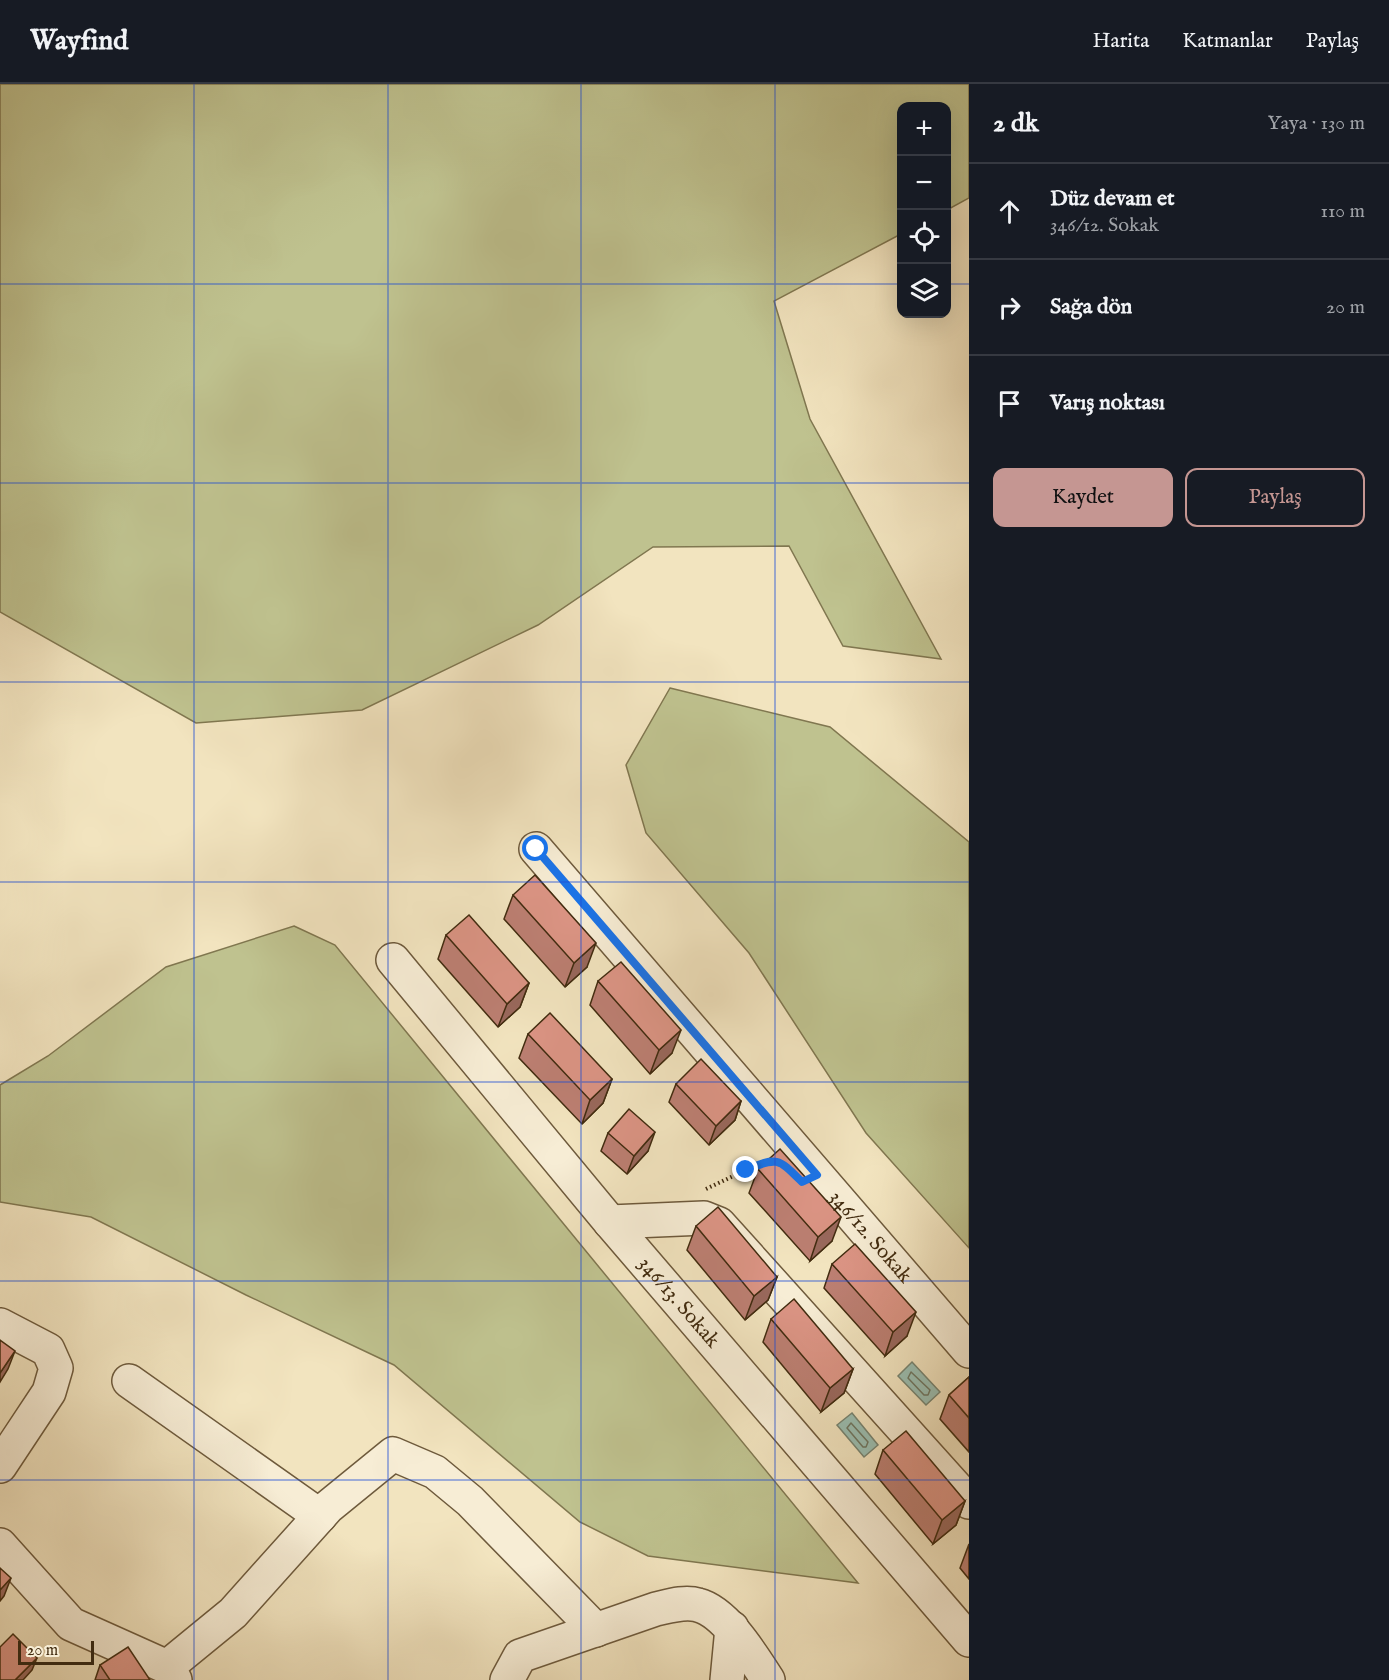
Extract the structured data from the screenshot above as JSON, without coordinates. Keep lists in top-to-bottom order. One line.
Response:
{"streets":{"street":["346/12. Sokak","346/13. Sokak"]},"scale_bar":"20 m","page":{"header":"Wayfind","nav":["Harita","Katmanlar","Paylaş"],"heading":["2 dk","Yaya · 130 m"],"map_buttons":["+","−"],"list":[["Düz devam et","346/12. Sokak","110 m"],["Sağa dön","20 m"],"Varış noktası"],"buttons":["Kaydet","Paylaş"],"scale":"20 m"}}
